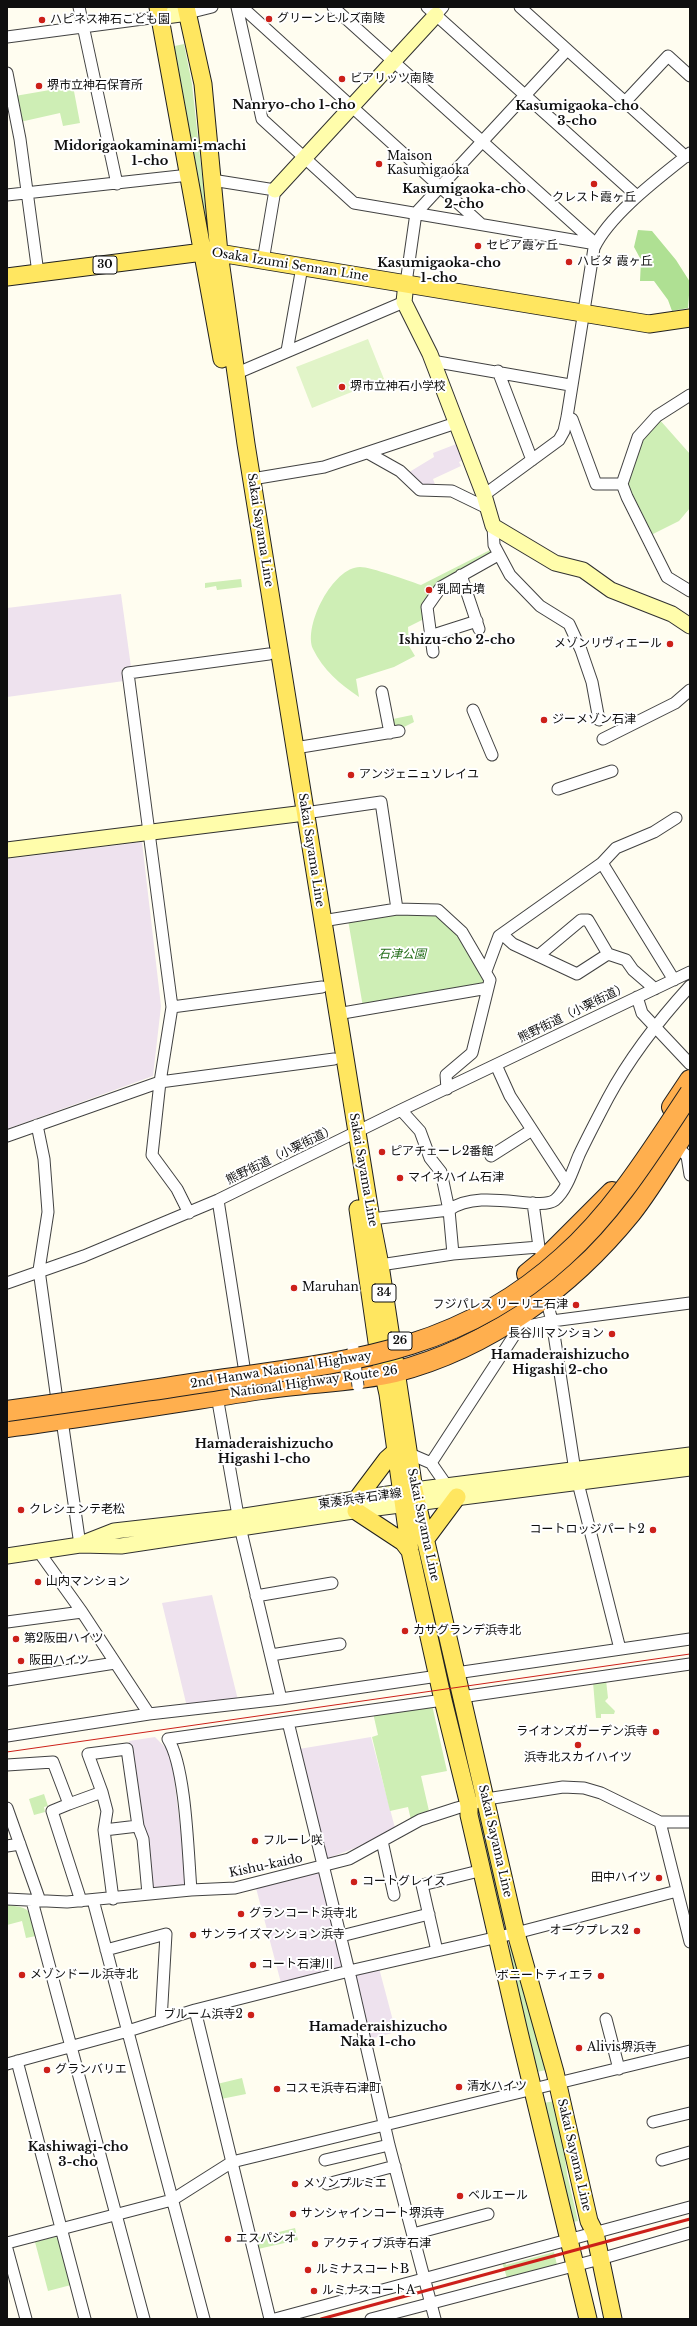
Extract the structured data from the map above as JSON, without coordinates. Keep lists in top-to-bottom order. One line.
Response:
{"streets":{"highway":["26","2nd Hanwa National Highway","National Highway Route 26"],"main road":["30","Osaka Izumi Sennan Line","Sakai Sayama Line","34"],"street":["熊野街道（小栗街道）","東湊浜寺石津線","Kishu-kaido"]},"crossings":[["Osaka Izumi Sennan Line","Sakai Sayama Line"],["Sakai Sayama Line","熊野街道（小栗街道）"],["Sakai Sayama Line","National Highway Route 26"],["Sakai Sayama Line","東湊浜寺石津線"],["Sakai Sayama Line","Kishu-kaido"]],"districts":["Nanryo-cho 1-cho","Kasumigaoka-cho 3-cho","Midorigaokaminami-machi 1-cho","Kasumigaoka-cho 2-cho","Kasumigaoka-cho 1-cho","Ishizu-cho 2-cho","Hamaderaishizucho Higashi 2-cho","Hamaderaishizucho Higashi 1-cho","Hamaderaishizucho Naka 1-cho","Kashiwagi-cho 3-cho"],"parks":["石津公園"],"places":["グリーンヒルズ南陵","ハピネス神石こども園","ビアリッツ南陵","堺市立神石保育所","Maison Kasumigaoka","クレスト霞ヶ丘","セピア霞ヶ丘","ハビタ 霞ヶ丘","堺市立神石小学校","乳岡古墳","メゾンリヴィエール","ジーメゾン石津","アンジェニュソレイユ","ピアチェーレ2番館","マイネハイム石津","Maruhan","フジパレス リーリエ石津","長谷川マンション","クレシェンテ老松","コートロッジパート2","山内マンション","カサグランデ浜寺北","第2阪田ハイツ","阪田ハイツ","ライオンズガーデン浜寺","浜寺北スカイハイツ","フルーレ咲","田中ハイツ","コートグレイス","グランコート浜寺北","オークプレス2","サンライズマンション浜寺","コート石津川","メゾンドール浜寺北","ボニートティエラ","ブルーム浜寺2","Alivis堺浜寺","グランバリエ","清水ハイツ","コスモ浜寺石津町","メゾンプルミエ","ベルエール","サンシャインコート堺浜寺","エスパシオ","アクティブ浜寺石津","ルミナスコートB","ルミナスコートA"]}
